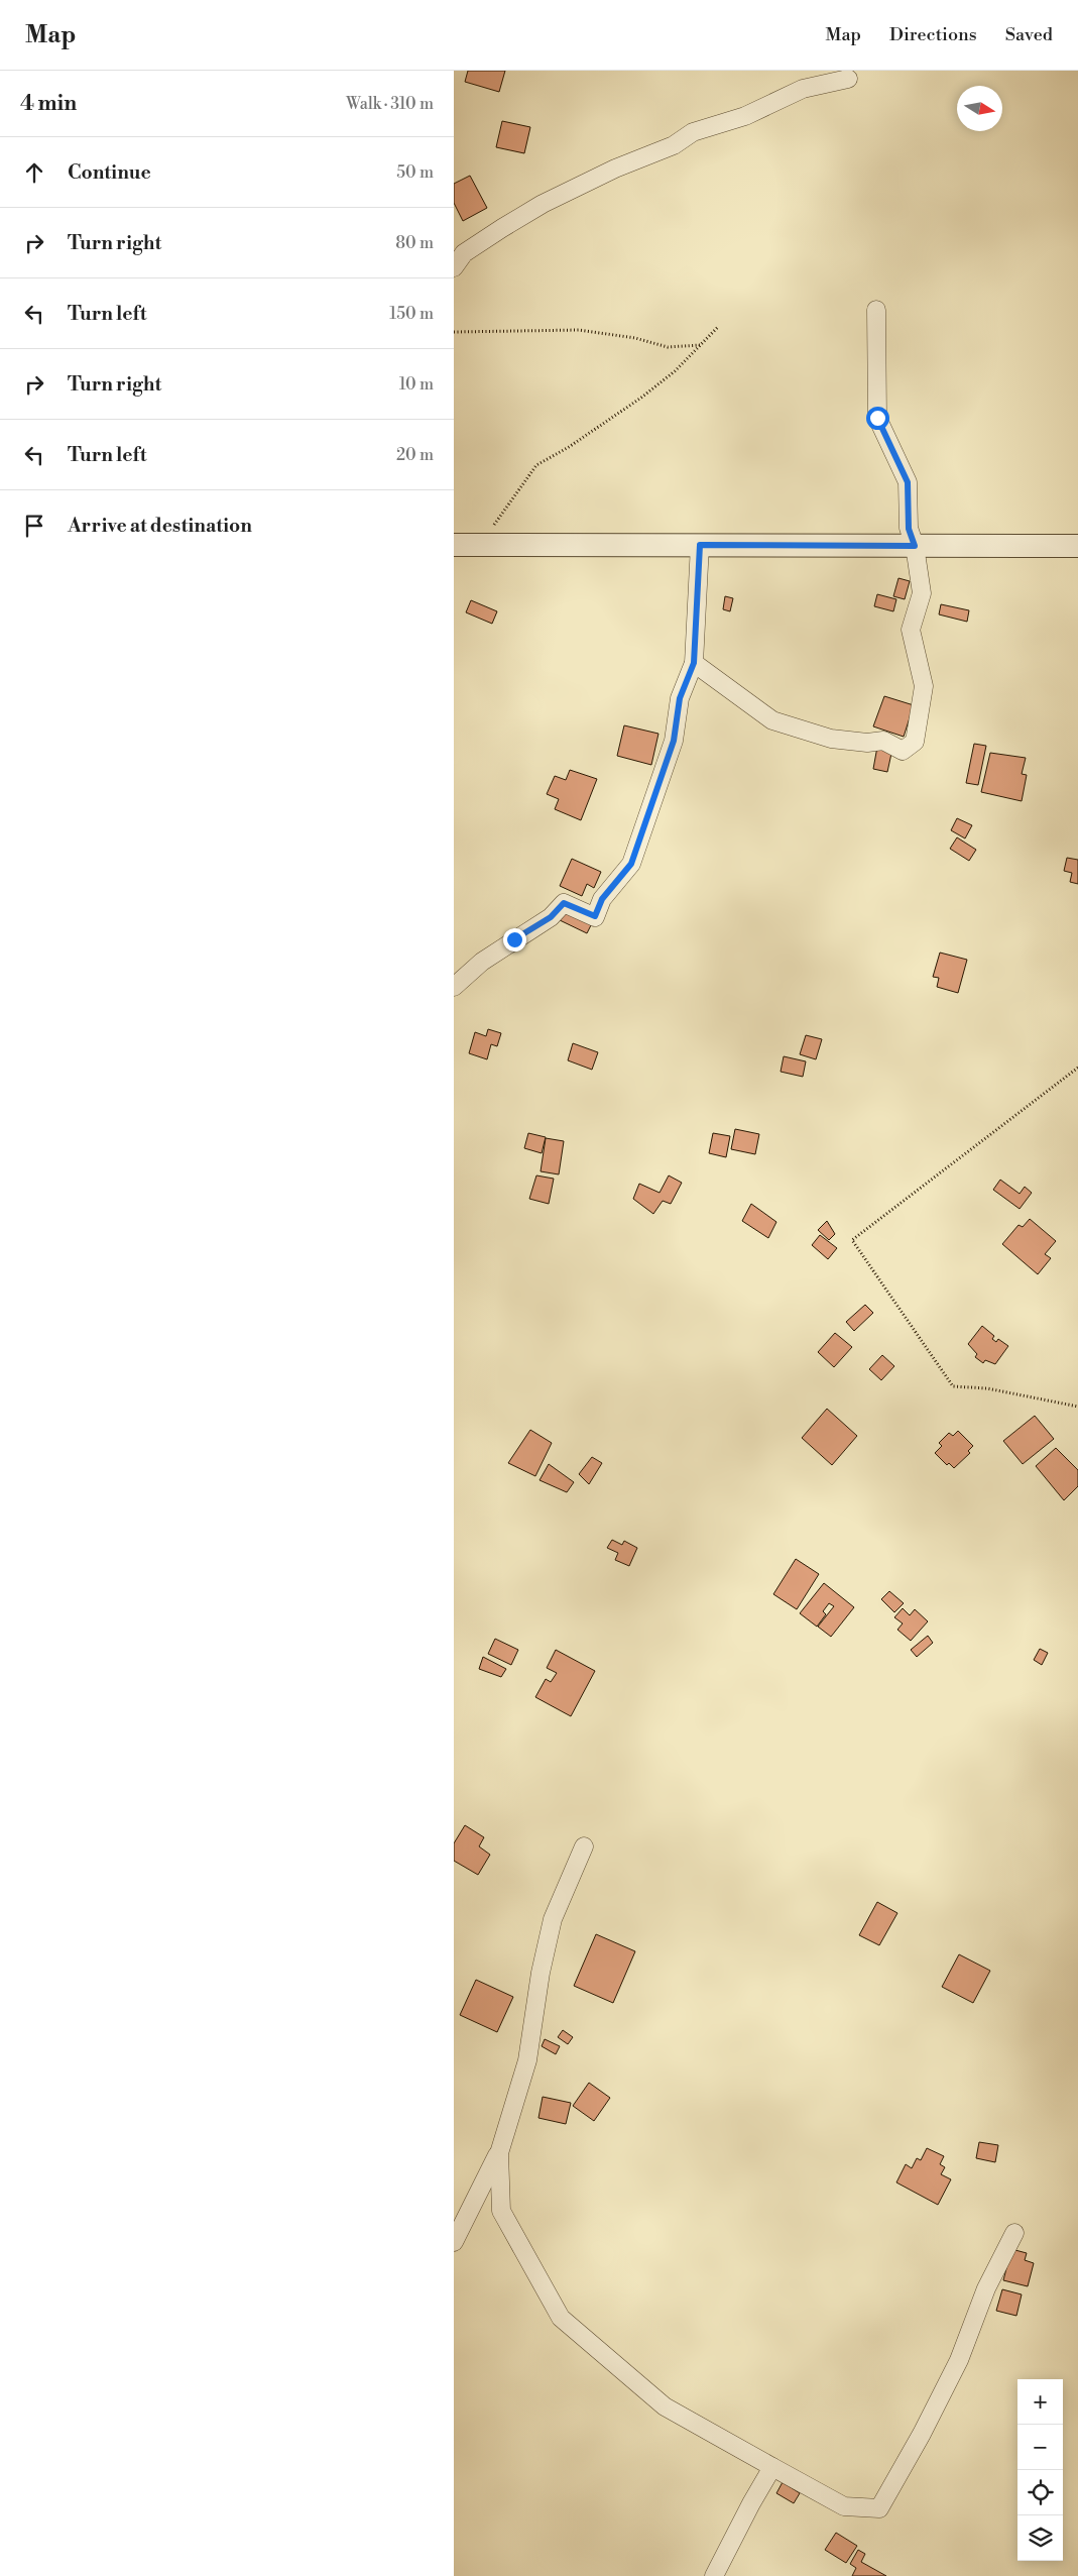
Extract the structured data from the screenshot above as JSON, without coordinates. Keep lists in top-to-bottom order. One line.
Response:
{"north":"right","page":{"header":"Map","nav":["Map","Directions","Saved"],"heading":["4 min","Walk · 310 m"],"list":[["Continue","50 m"],["Turn right","80 m"],["Turn left","150 m"],["Turn right","10 m"],["Turn left","20 m"],"Arrive at destination"],"map_buttons":["+","−"]}}
